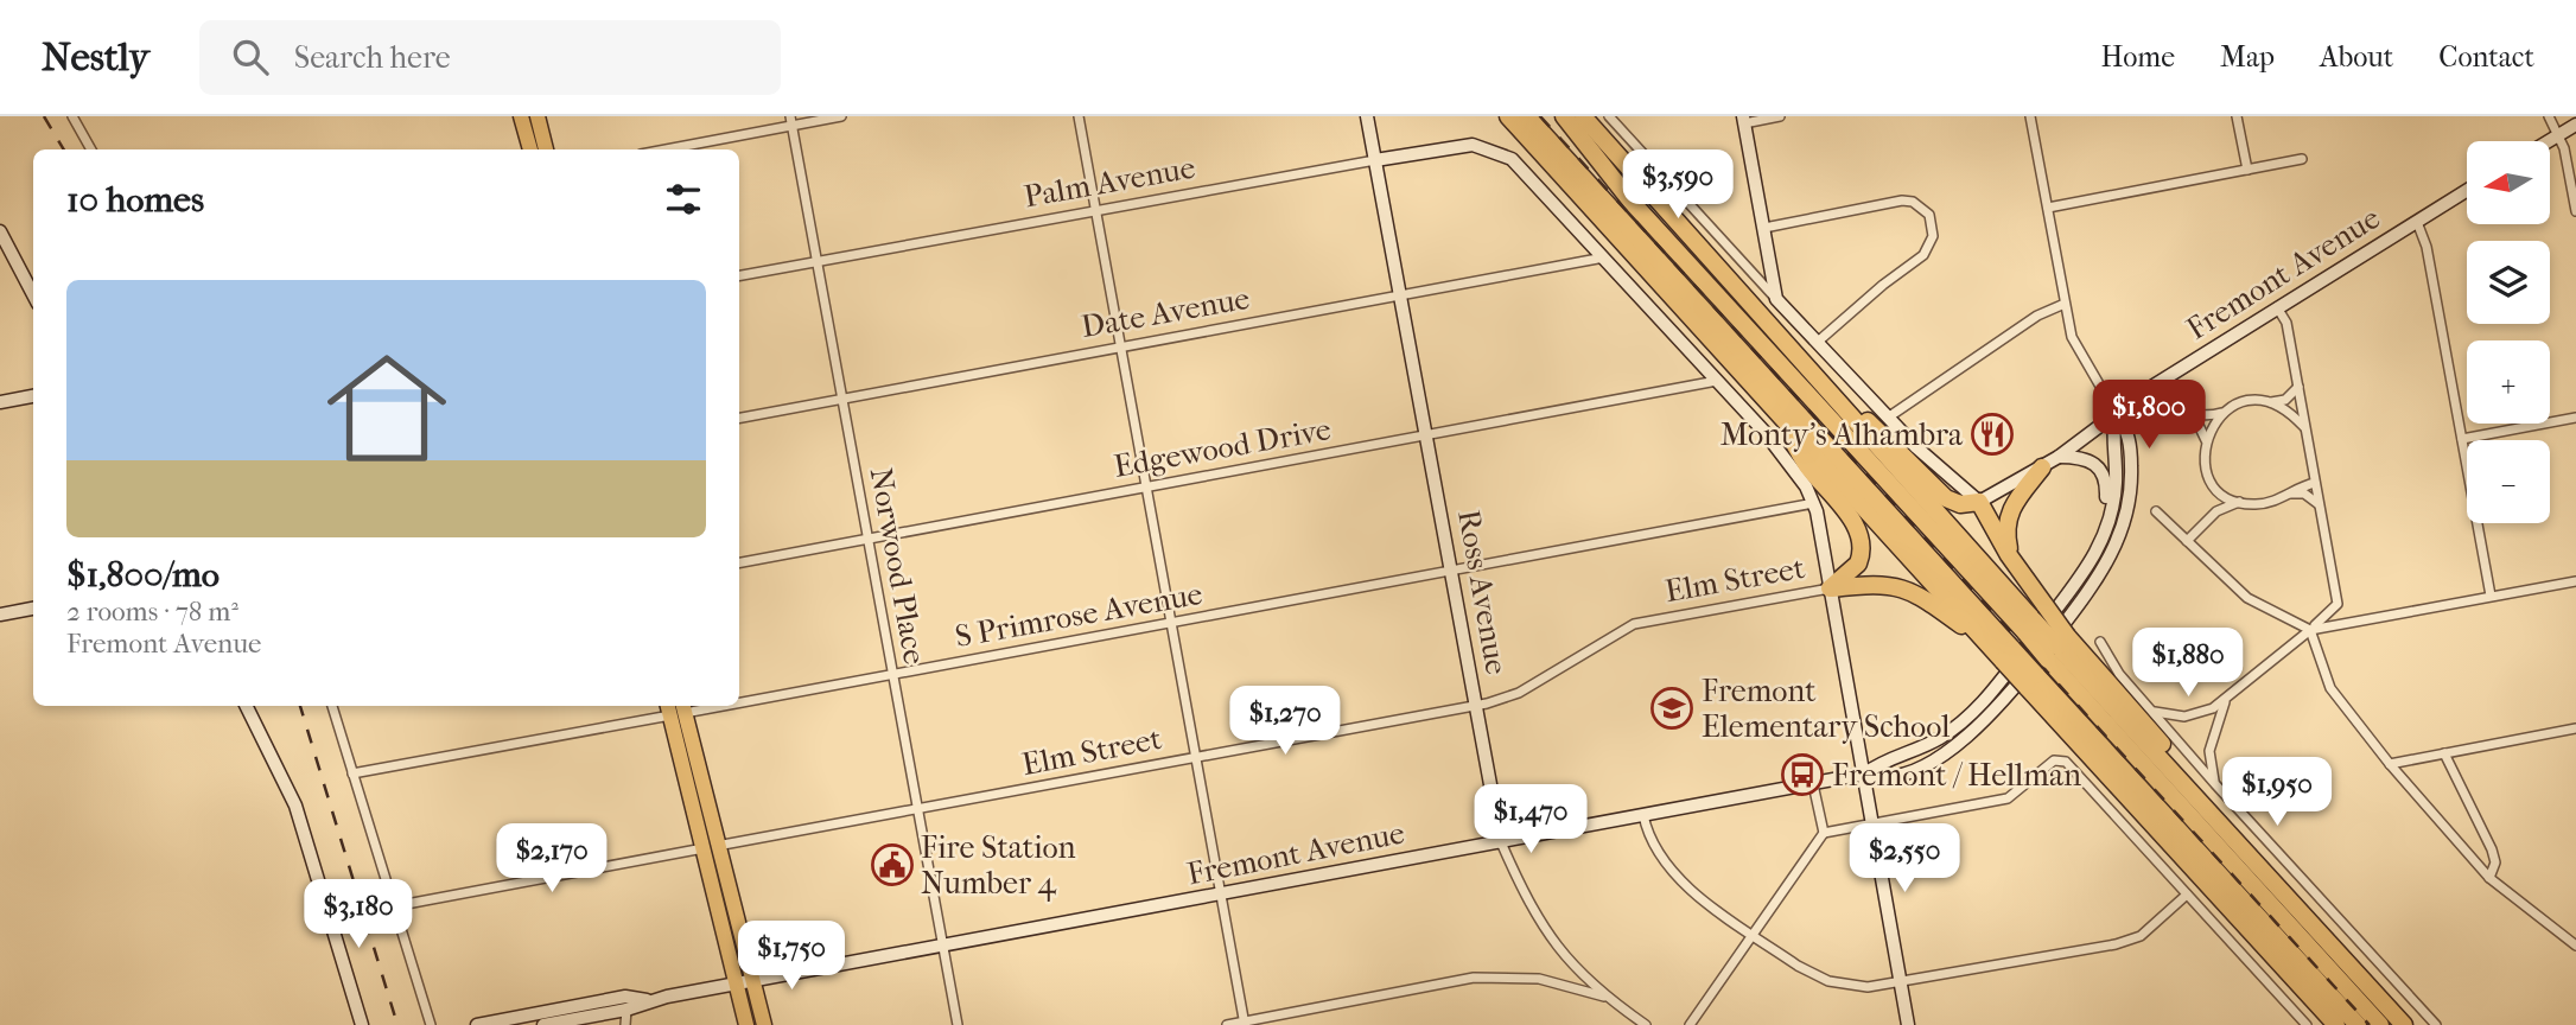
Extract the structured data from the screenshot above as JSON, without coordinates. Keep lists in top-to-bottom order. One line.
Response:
{"streets":{"main road":["Palm Avenue","Fremont Avenue","Ross Avenue"],"street":["Date Avenue","Edgewood Drive","Norwood Place","Elm Street","S Primrose Avenue"]},"crossings":[["Palm Avenue","Date Avenue"],["Palm Avenue","Norwood Place"],["Palm Avenue","Ross Avenue"],["Fremont Avenue","Norwood Place"],["Fremont Avenue","Ross Avenue"],["Date Avenue","Norwood Place"],["Date Avenue","Ross Avenue"],["Edgewood Drive","Norwood Place"],["Edgewood Drive","Ross Avenue"],["Norwood Place","Elm Street"],["Norwood Place","S Primrose Avenue"],["Elm Street","Ross Avenue"],["Ross Avenue","S Primrose Avenue"]],"places":{"restaurant":["Monty's Alhambra"],"school or university":["Fremont Elementary School"],"bus stop":["Fremont / Hellman"],"public building":["Fire Station Number 4"]},"north":"left","page":{"header":"Nestly","search":"Search here","nav":["Home","Map","About","Contact"],"map_buttons":["+","−"],"price":["$3,590","$1,800","$1,880","$1,270","$1,950","$1,470","$2,170","$2,550","$3,180","$1,750"],"heading":"10 homes","list":[{"name":"$1,800/mo","note":"2 rooms · 78 m² · Fremont Avenue"}]}}
